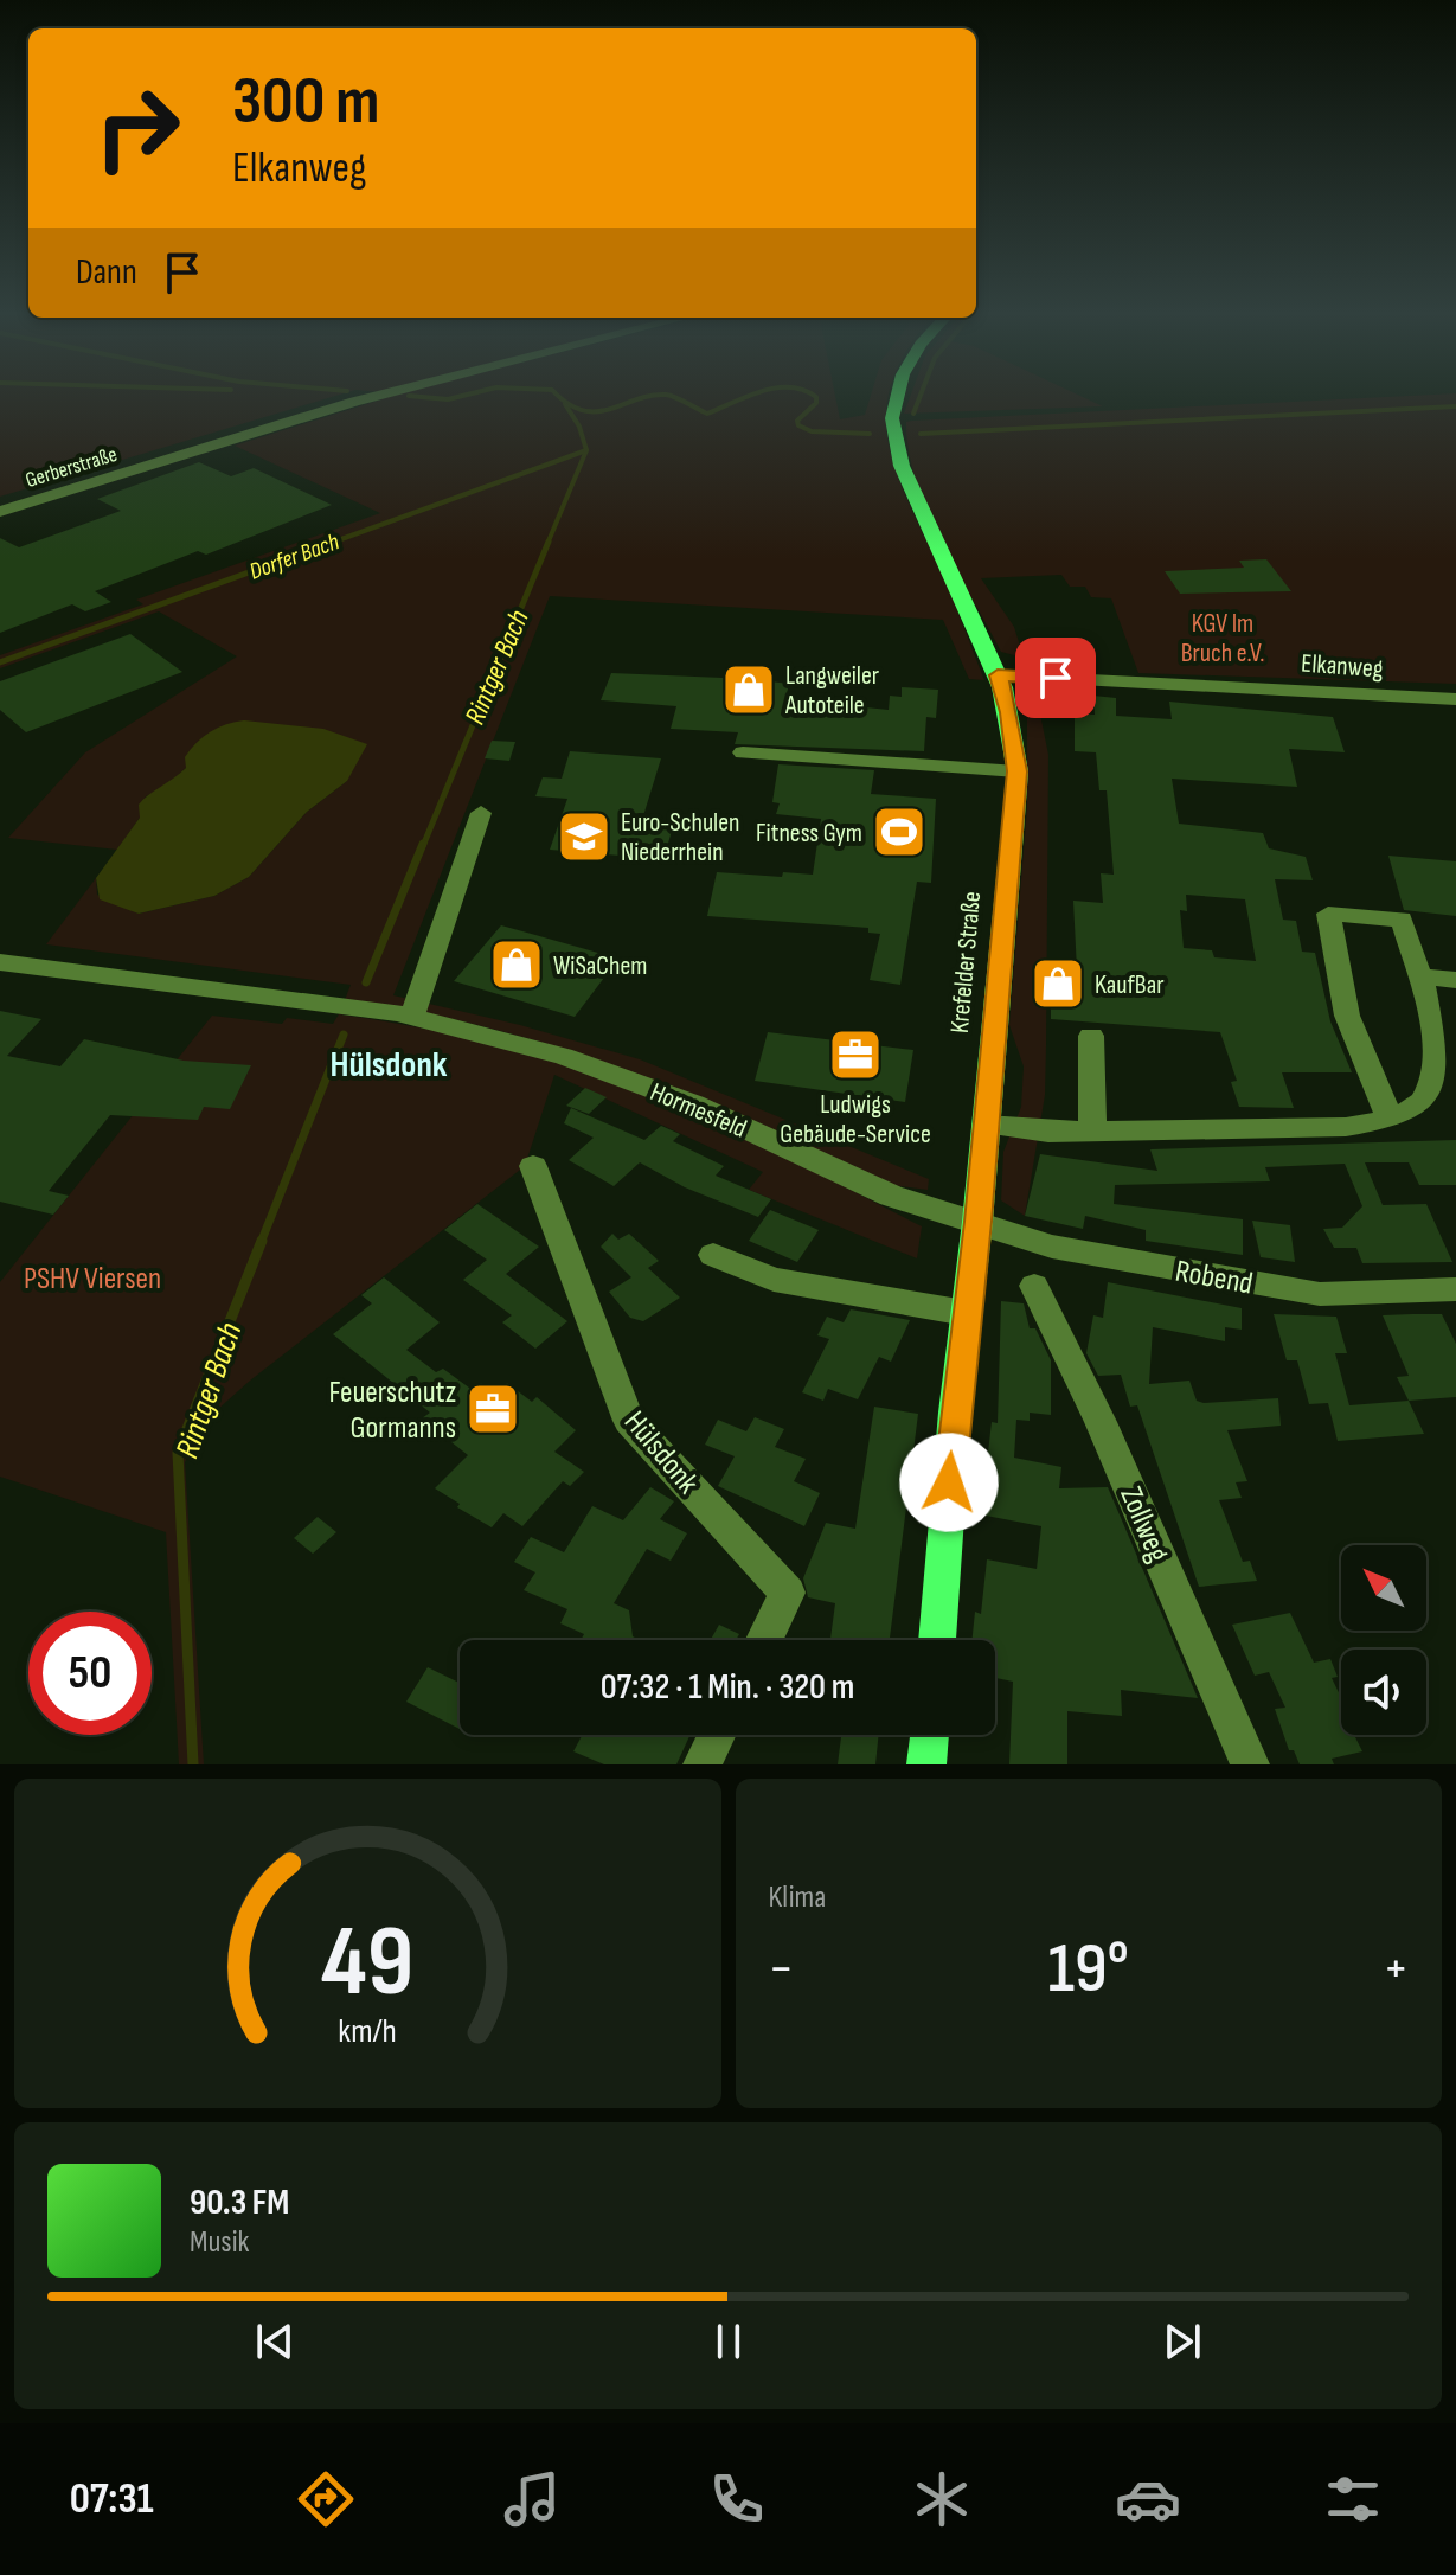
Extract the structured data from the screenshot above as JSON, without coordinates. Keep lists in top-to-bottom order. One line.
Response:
{"streets":{"main road":["Krefelder Straße"],"street":["Gerberstraße","Elkanweg","Hormesfeld","Robend","Hülsdonk","Zollweg"]},"crossings":[["Elkanweg","Krefelder Straße"],["Krefelder Straße","Hormesfeld"],["Krefelder Straße","Robend"],["Hormesfeld","Robend"]],"districts":["Hülsdonk"],"water":["Dorfer Bach","Rintger Bach"],"parks":["KGV Im Bruch e.V.","PSHV Viersen"],"places":{"shop":["Langweiler Autoteile","WiSaChem","KaufBar"],"sports":["Fitness Gym"],"school or university":["Euro-Schulen Niederrhein"],"office":["Ludwigs Gebäude-Service","Feuerschutz Gormanns"]},"north":"top left","page":{"turn":["300 m","Elkanweg"],"then":"Dann","limit":"50","trip":"07:32 · 1 Min. · 320 m","tile":"Klima","heat":["−","19°","+"],"song":["90.3 FM","Musik"],"tabs":"07:31","gauge":["49","km/h"]}}
